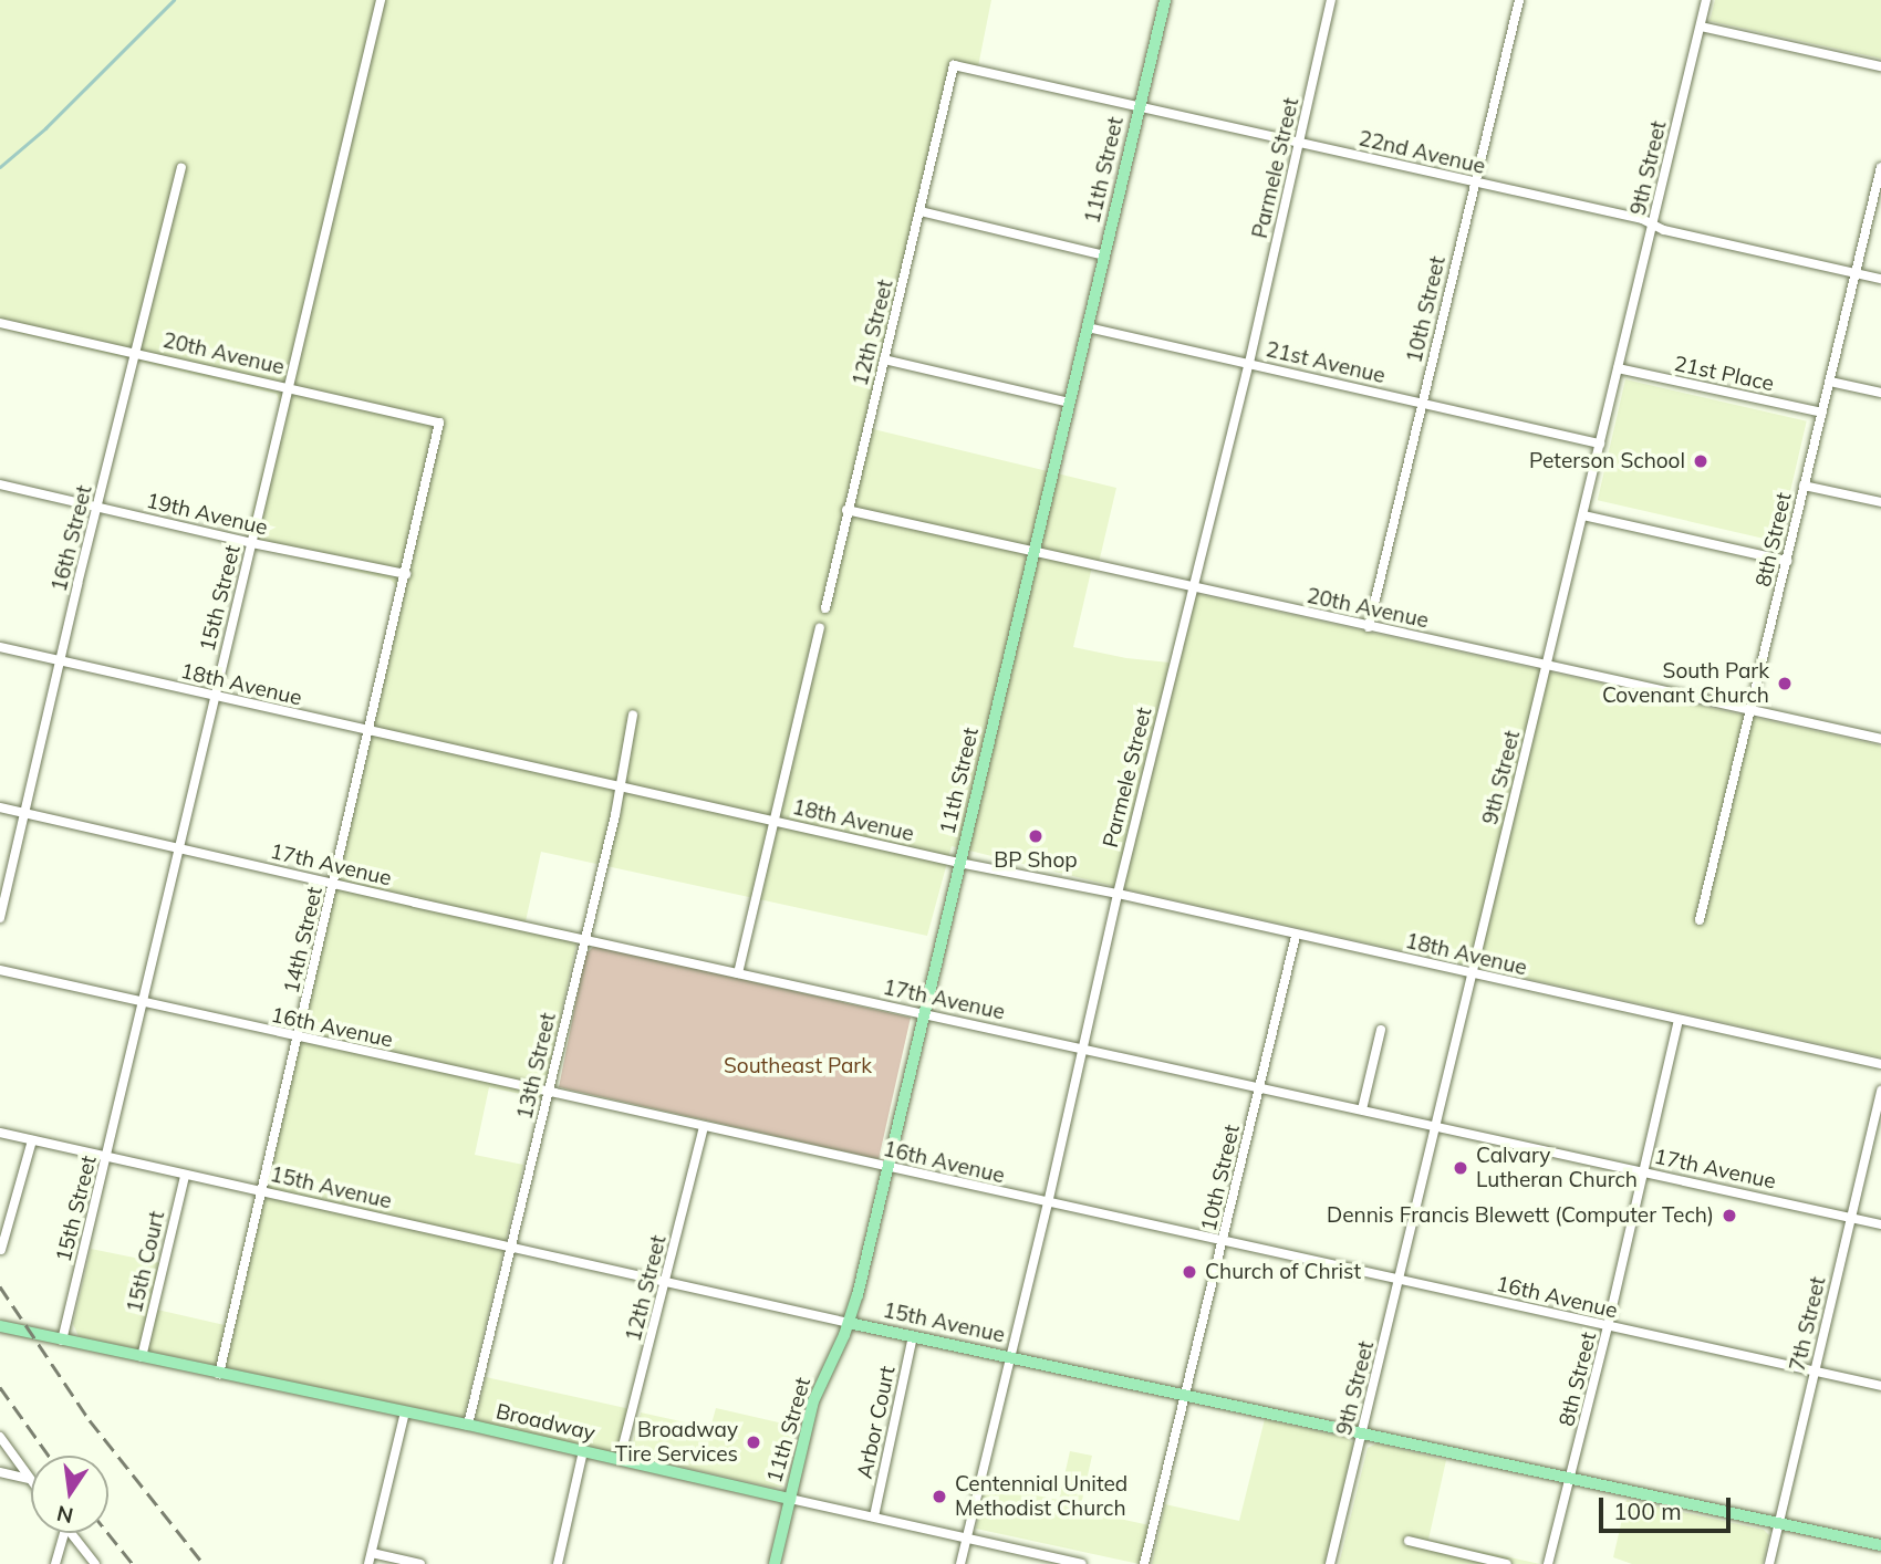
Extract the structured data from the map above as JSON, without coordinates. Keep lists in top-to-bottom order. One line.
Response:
{"streets":{"main road":["11th Street","15th Avenue","Broadway"],"street":["22nd Avenue","Parmele Street","9th Street","10th Street","12th Street","20th Avenue","21st Avenue","21st Place","19th Avenue","16th Street","8th Street","15th Street","18th Avenue","17th Avenue","14th Street","16th Avenue","13th Street","15th Court","7th Street","Arbor Court"]},"crossings":[["22nd Avenue","Parmele Street"],["22nd Avenue","9th Street"],["22nd Avenue","11th Street"],["22nd Avenue","10th Street"],["22nd Avenue","12th Street"],["22nd Avenue","8th Street"],["Parmele Street","20th Avenue"],["Parmele Street","21st Avenue"],["Parmele Street","18th Avenue"],["Parmele Street","17th Avenue"],["Parmele Street","16th Avenue"],["Parmele Street","15th Avenue"],["Parmele Street","Broadway"],["9th Street","20th Avenue"],["9th Street","21st Avenue"],["9th Street","21st Place"],["9th Street","18th Avenue"],["9th Street","17th Avenue"],["9th Street","16th Avenue"],["9th Street","15th Avenue"],["11th Street","20th Avenue"],["11th Street","21st Avenue"],["11th Street","18th Avenue"],["11th Street","17th Avenue"],["11th Street","16th Avenue"],["11th Street","15th Avenue"],["11th Street","Broadway"],["10th Street","20th Avenue"],["10th Street","21st Avenue"],["10th Street","18th Avenue"],["10th Street","17th Avenue"],["10th Street","16th Avenue"],["10th Street","15th Avenue"],["12th Street","20th Avenue"],["12th Street","16th Avenue"],["12th Street","15th Avenue"],["12th Street","Broadway"],["20th Avenue","16th Street"],["20th Avenue","8th Street"],["20th Avenue","15th Street"],["20th Avenue","14th Street"],["21st Place","8th Street"],["19th Avenue","16th Street"],["19th Avenue","15th Street"],["19th Avenue","14th Street"],["16th Street","18th Avenue"],["16th Street","17th Avenue"],["8th Street","18th Avenue"],["8th Street","17th Avenue"],["8th Street","16th Avenue"],["8th Street","15th Avenue"],["15th Street","18th Avenue"],["15th Street","17th Avenue"],["15th Street","16th Avenue"],["15th Street","15th Avenue"],["15th Street","Broadway"],["18th Avenue","14th Street"],["18th Avenue","13th Street"],["17th Avenue","14th Street"],["17th Avenue","13th Street"],["17th Avenue","7th Street"],["14th Street","16th Avenue"],["14th Street","15th Avenue"],["14th Street","Broadway"],["16th Avenue","13th Street"],["16th Avenue","7th Street"],["13th Street","15th Avenue"],["13th Street","Broadway"],["15th Avenue","15th Court"],["15th Avenue","7th Street"],["15th Avenue","Arbor Court"],["15th Court","Broadway"],["Broadway","Arbor Court"]],"parks":["Southeast Park"],"places":["Peterson School","South Park Covenant Church","BP Shop","Calvary Lutheran Church","Dennis Francis Blewett (Computer Tech)","Church of Christ","Broadway Tire Services","Centennial United Methodist Church"],"scale_bar":"100 m","north":"bottom"}
